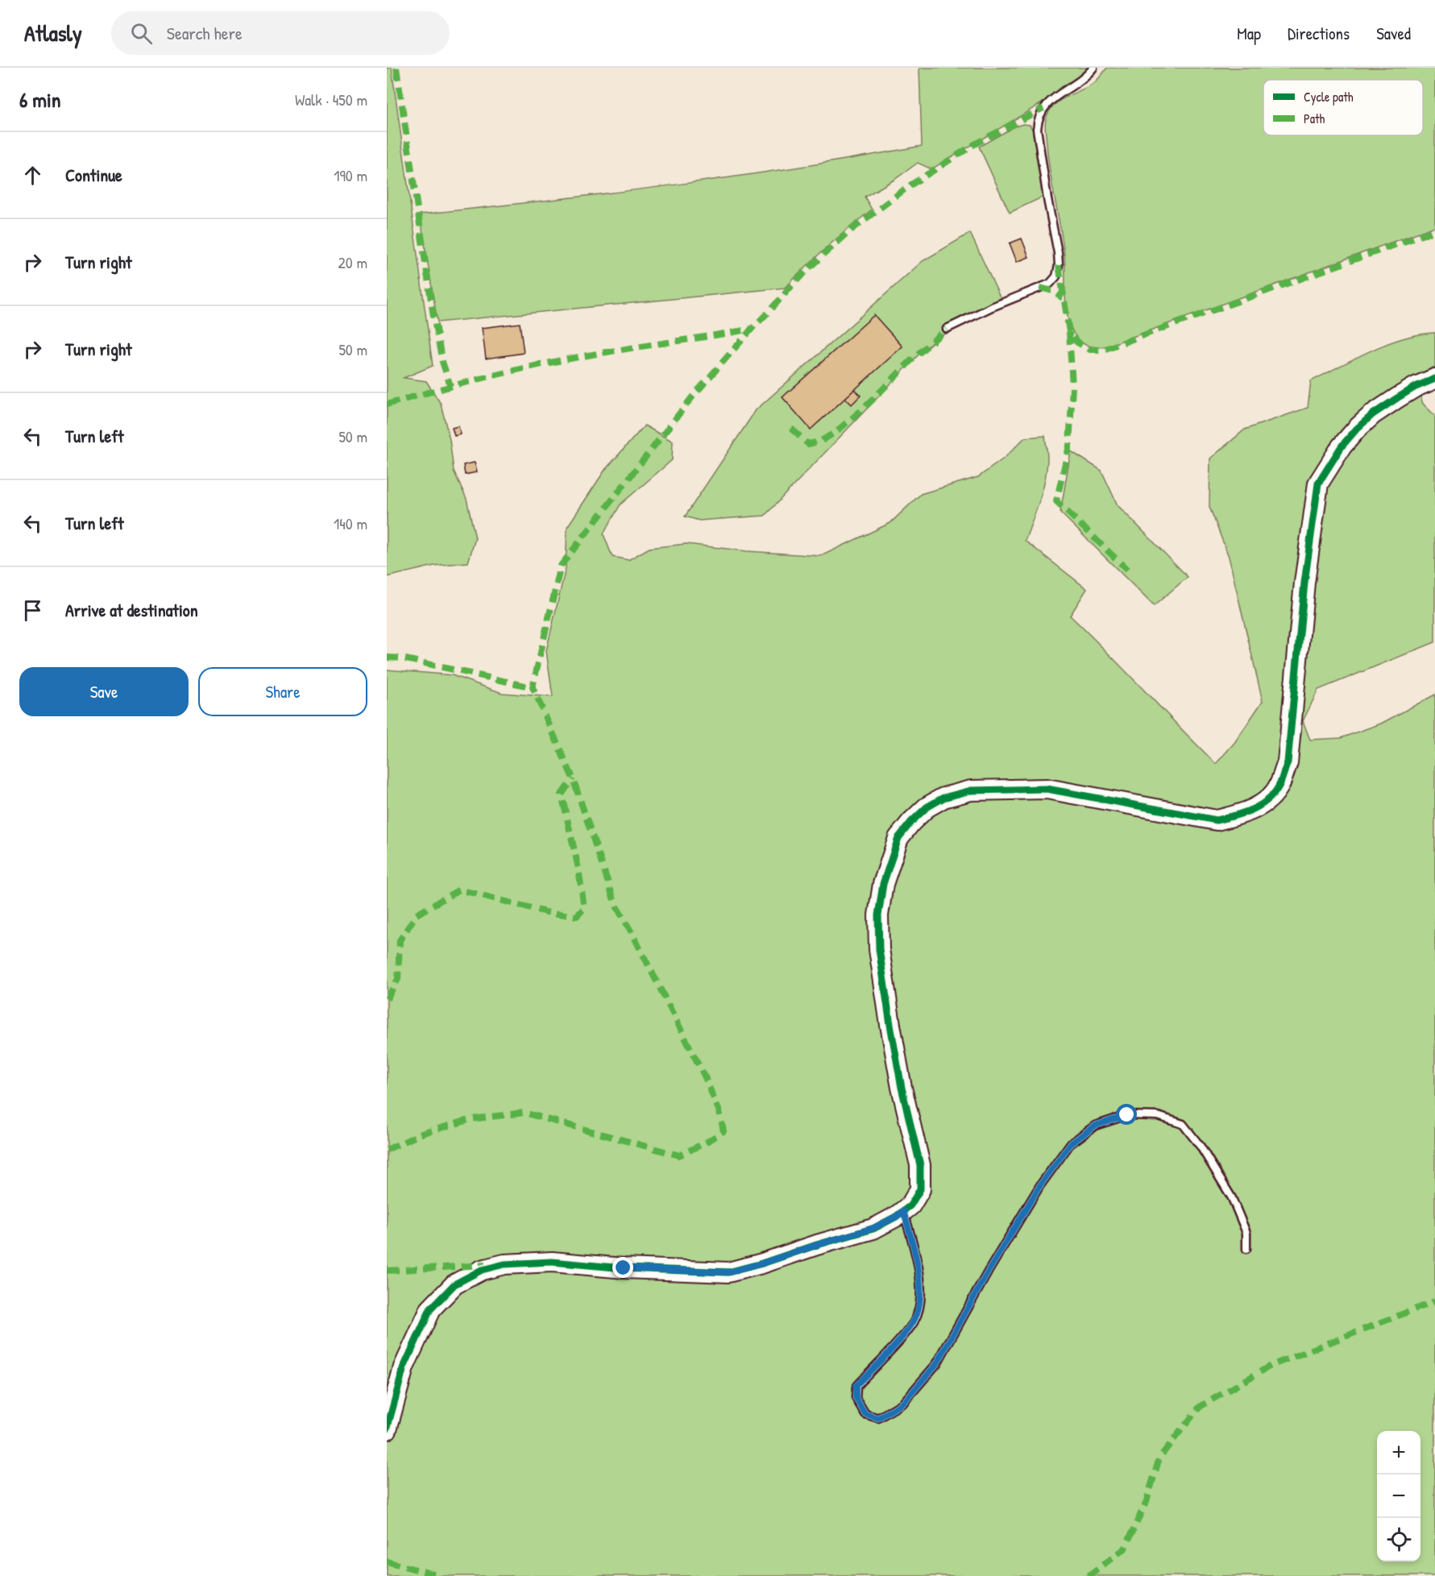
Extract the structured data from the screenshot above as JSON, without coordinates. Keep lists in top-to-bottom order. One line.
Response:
{"legend":["Cycle path","Path"],"page":{"header":"Atlasly","search":"Search here","nav":["Map","Directions","Saved"],"heading":["6 min","Walk · 450 m"],"list":[["Continue","190 m"],["Turn right","20 m"],["Turn right","50 m"],["Turn left","50 m"],["Turn left","140 m"],"Arrive at destination"],"buttons":["Save","Share"],"map_buttons":["+","−"]}}
